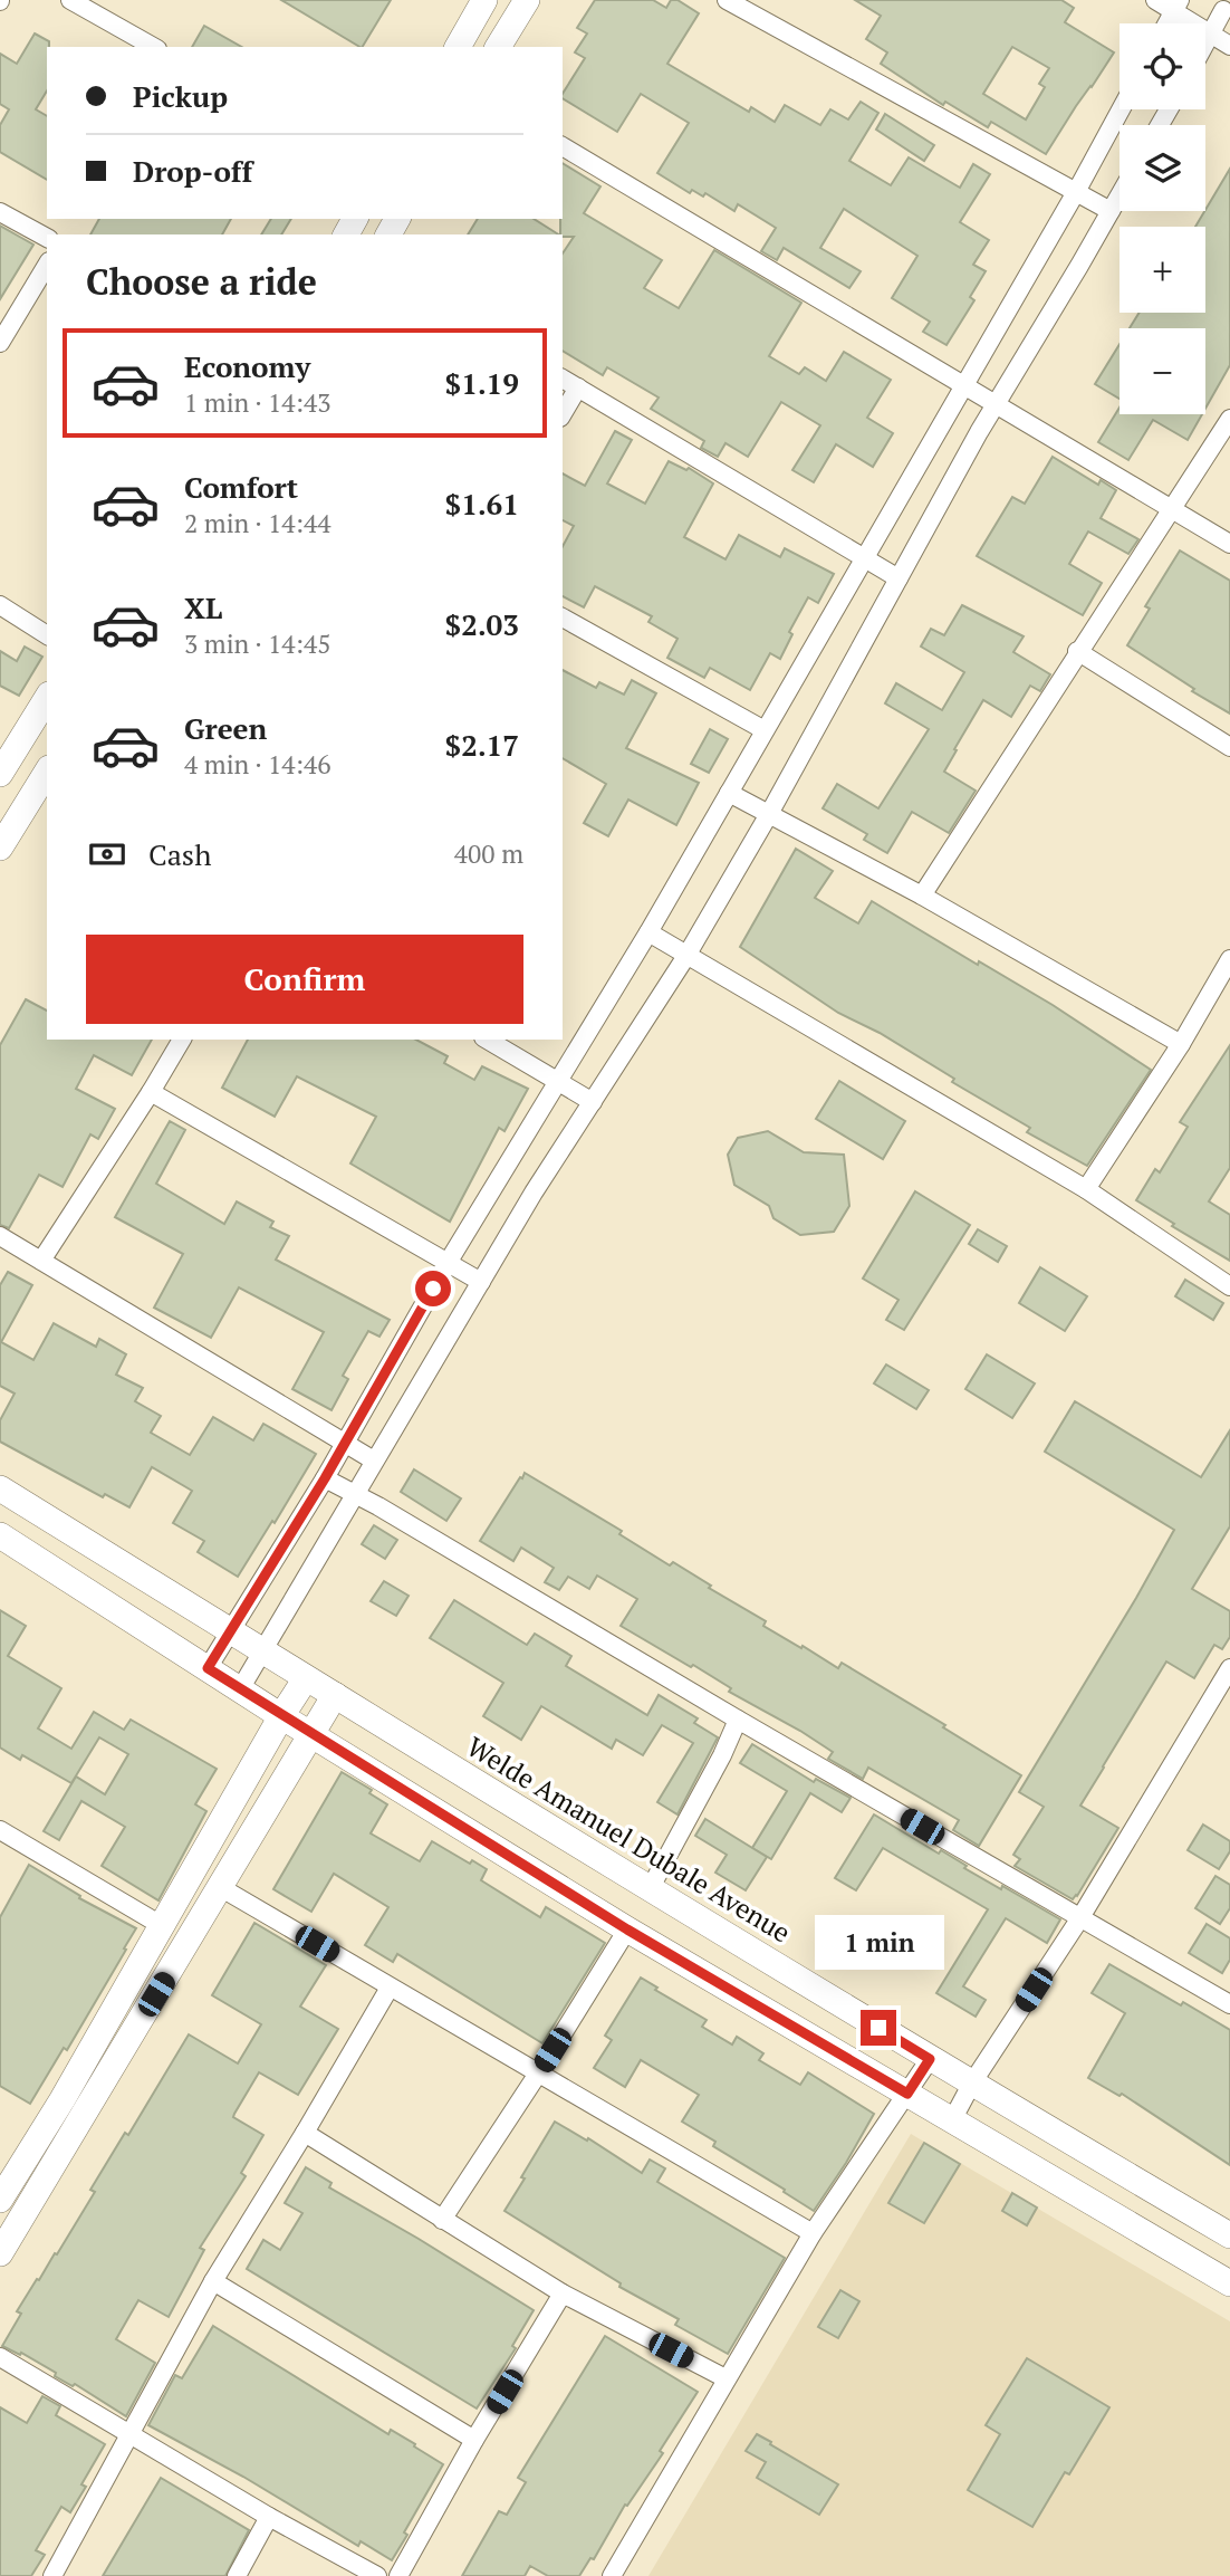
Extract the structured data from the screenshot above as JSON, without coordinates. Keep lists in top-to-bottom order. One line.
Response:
{"streets":{"main road":["Welde Amanuel Dubale Avenue"]},"page":{"map_buttons":["+","−"],"banner":["Pickup","Drop-off"],"heading":"Choose a ride","list":[{"name":"Economy","note":"1 min · 14:43","value":"$1.19"},{"name":"Comfort","note":"2 min · 14:44","value":"$1.61"},{"name":"XL","note":"3 min · 14:45","value":"$2.03"},{"name":"Green","note":"4 min · 14:46","value":"$2.17"}],"pay":["Cash","400 m"],"buttons":"Confirm","bubble":"1 min"}}
